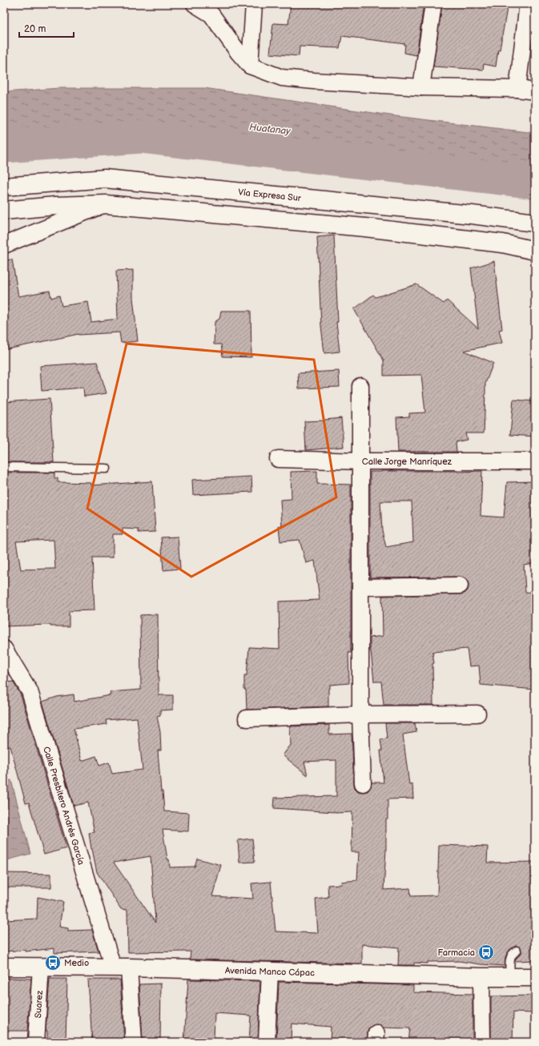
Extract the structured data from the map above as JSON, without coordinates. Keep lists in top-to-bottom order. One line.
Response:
{"streets":{"main road":["Vía Expresa Sur","Avenida Manco Cápac"],"street":["Calle Jorge Manríquez","Calle Presbitero Andrés García","Suarez"]},"crossings":[["Calle Presbitero Andrés García","Avenida Manco Cápac"],["Avenida Manco Cápac","Suarez"]],"water":["Huatanay"],"places":{"bus stop":["Farmacia","Medio"]},"scale_bar":"20 m"}
